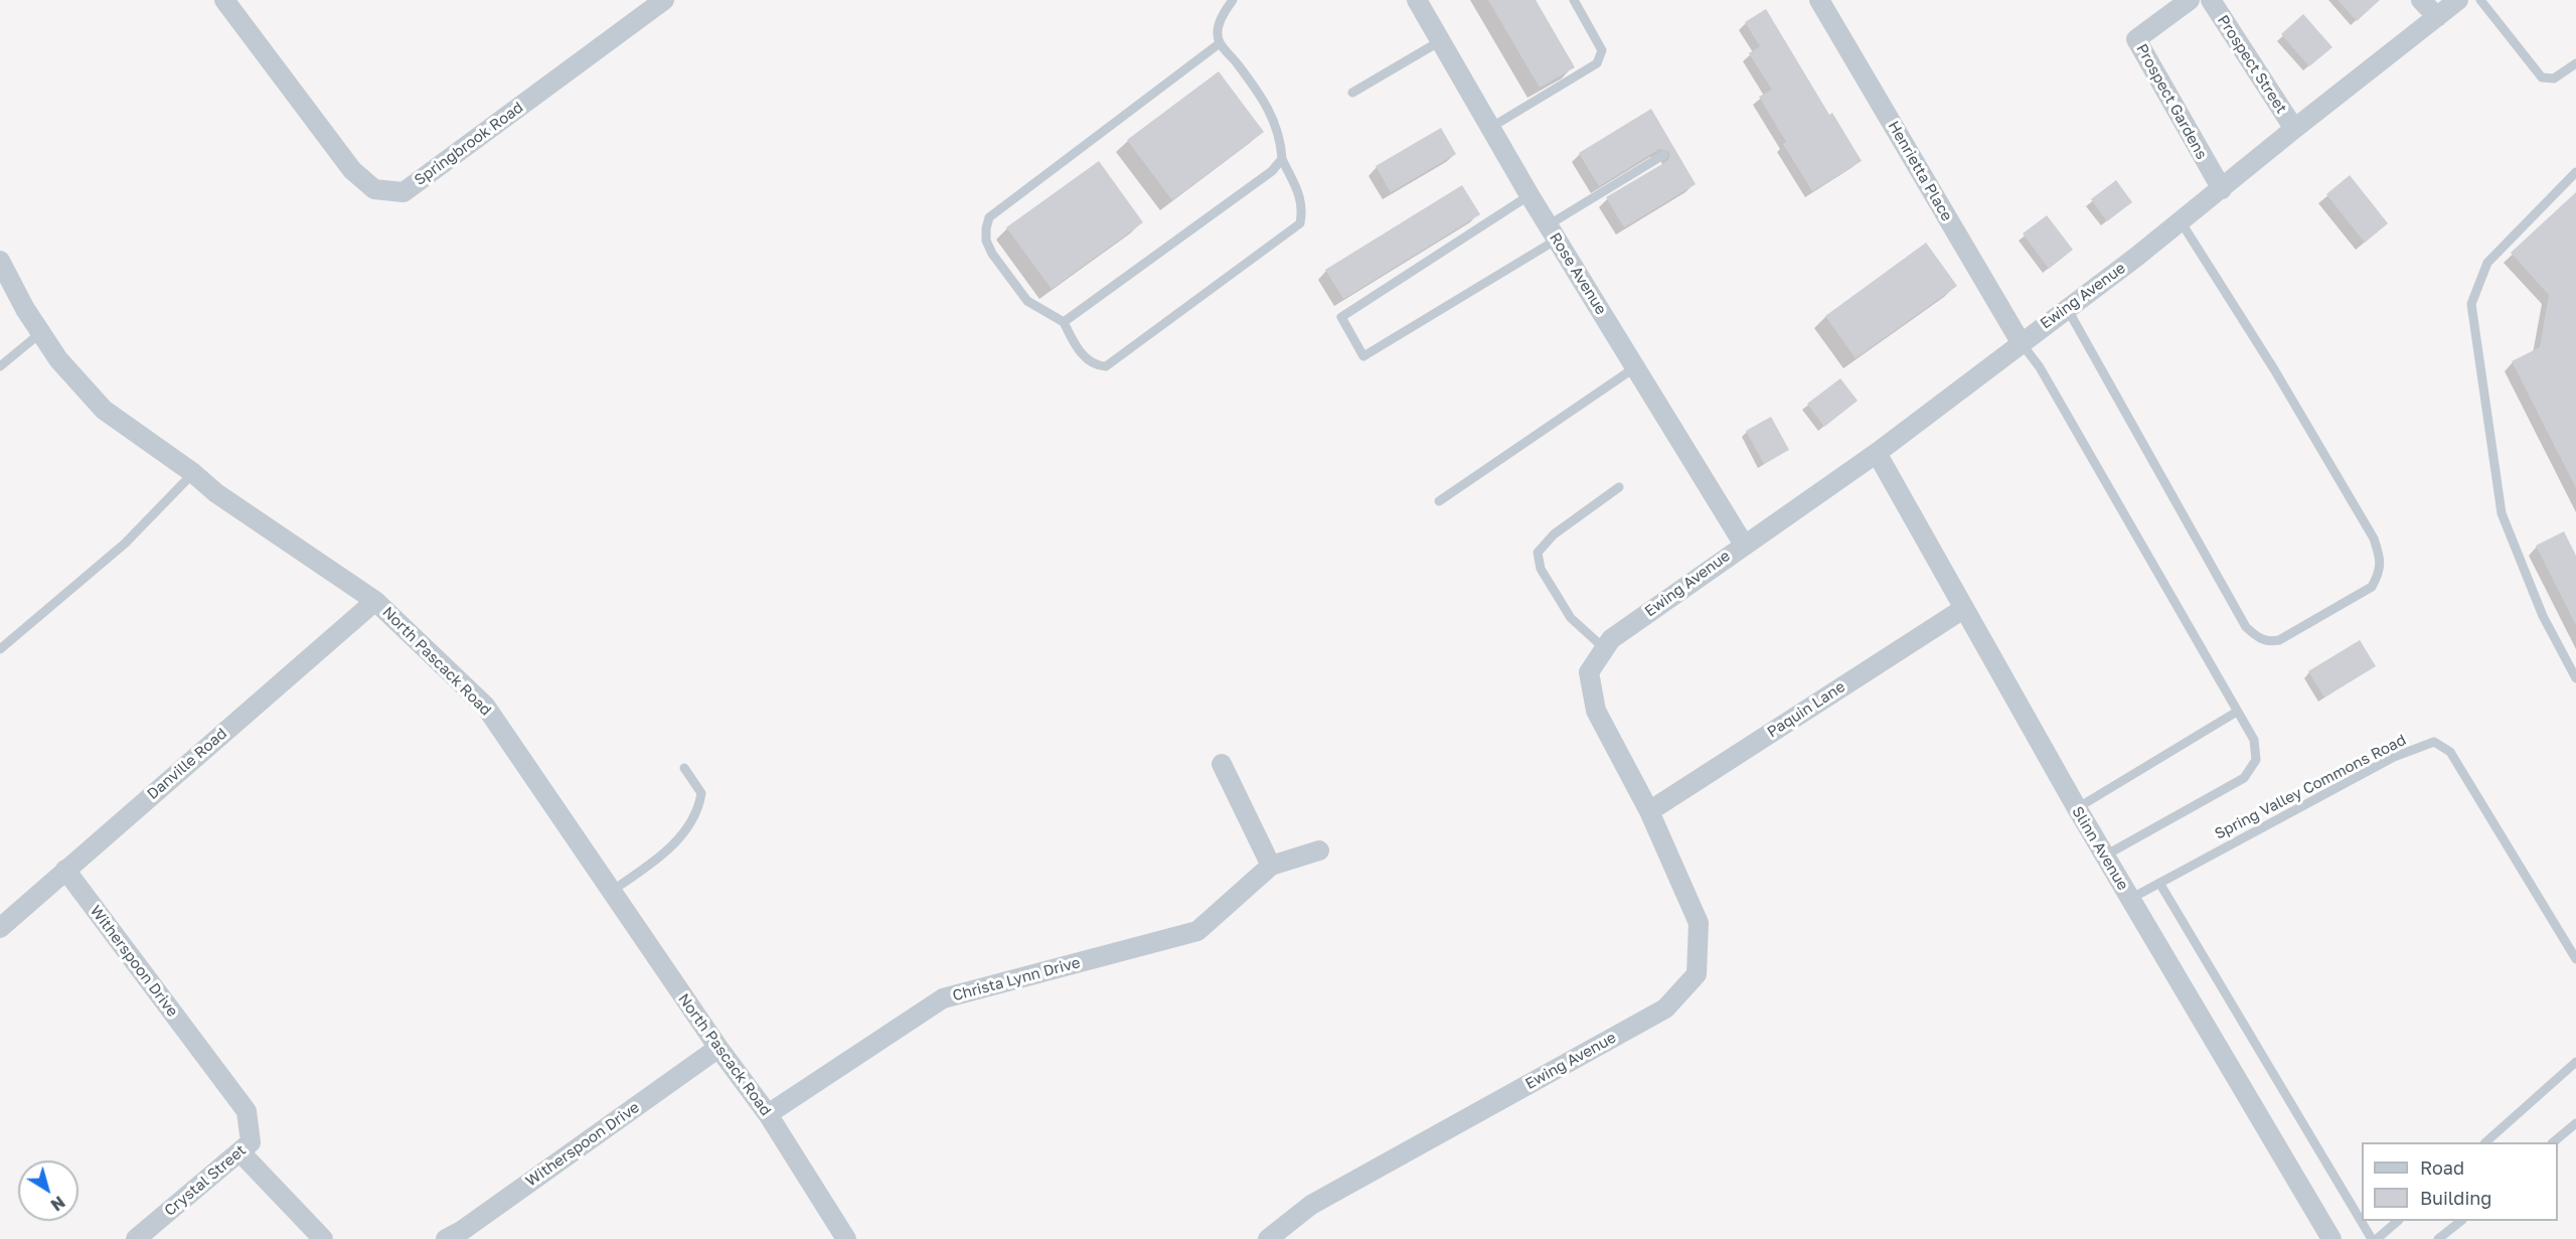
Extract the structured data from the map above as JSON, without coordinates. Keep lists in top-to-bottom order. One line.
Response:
{"streets":{"street":["Prospect Street","Prospect Gardens","Springbrook Road","Henrietta Place","Rose Avenue","Ewing Avenue","North Pascack Road","Paquin Lane","Danville Road","Slinn Avenue","Witherspoon Drive","Christa Lynn Drive","Crystal Street"],"lane":["Spring Valley Commons Road"]},"crossings":[["Prospect Street","Ewing Avenue"],["Prospect Gardens","Ewing Avenue"],["Henrietta Place","Ewing Avenue"],["Rose Avenue","Ewing Avenue"],["Ewing Avenue","Paquin Lane"],["Ewing Avenue","Slinn Avenue"],["North Pascack Road","Danville Road"],["North Pascack Road","Witherspoon Drive"],["North Pascack Road","Christa Lynn Drive"],["Paquin Lane","Slinn Avenue"],["Danville Road","Witherspoon Drive"],["Spring Valley Commons Road","Slinn Avenue"],["Witherspoon Drive","Crystal Street"]],"legend":["Road","Building"],"north":"bottom right"}
